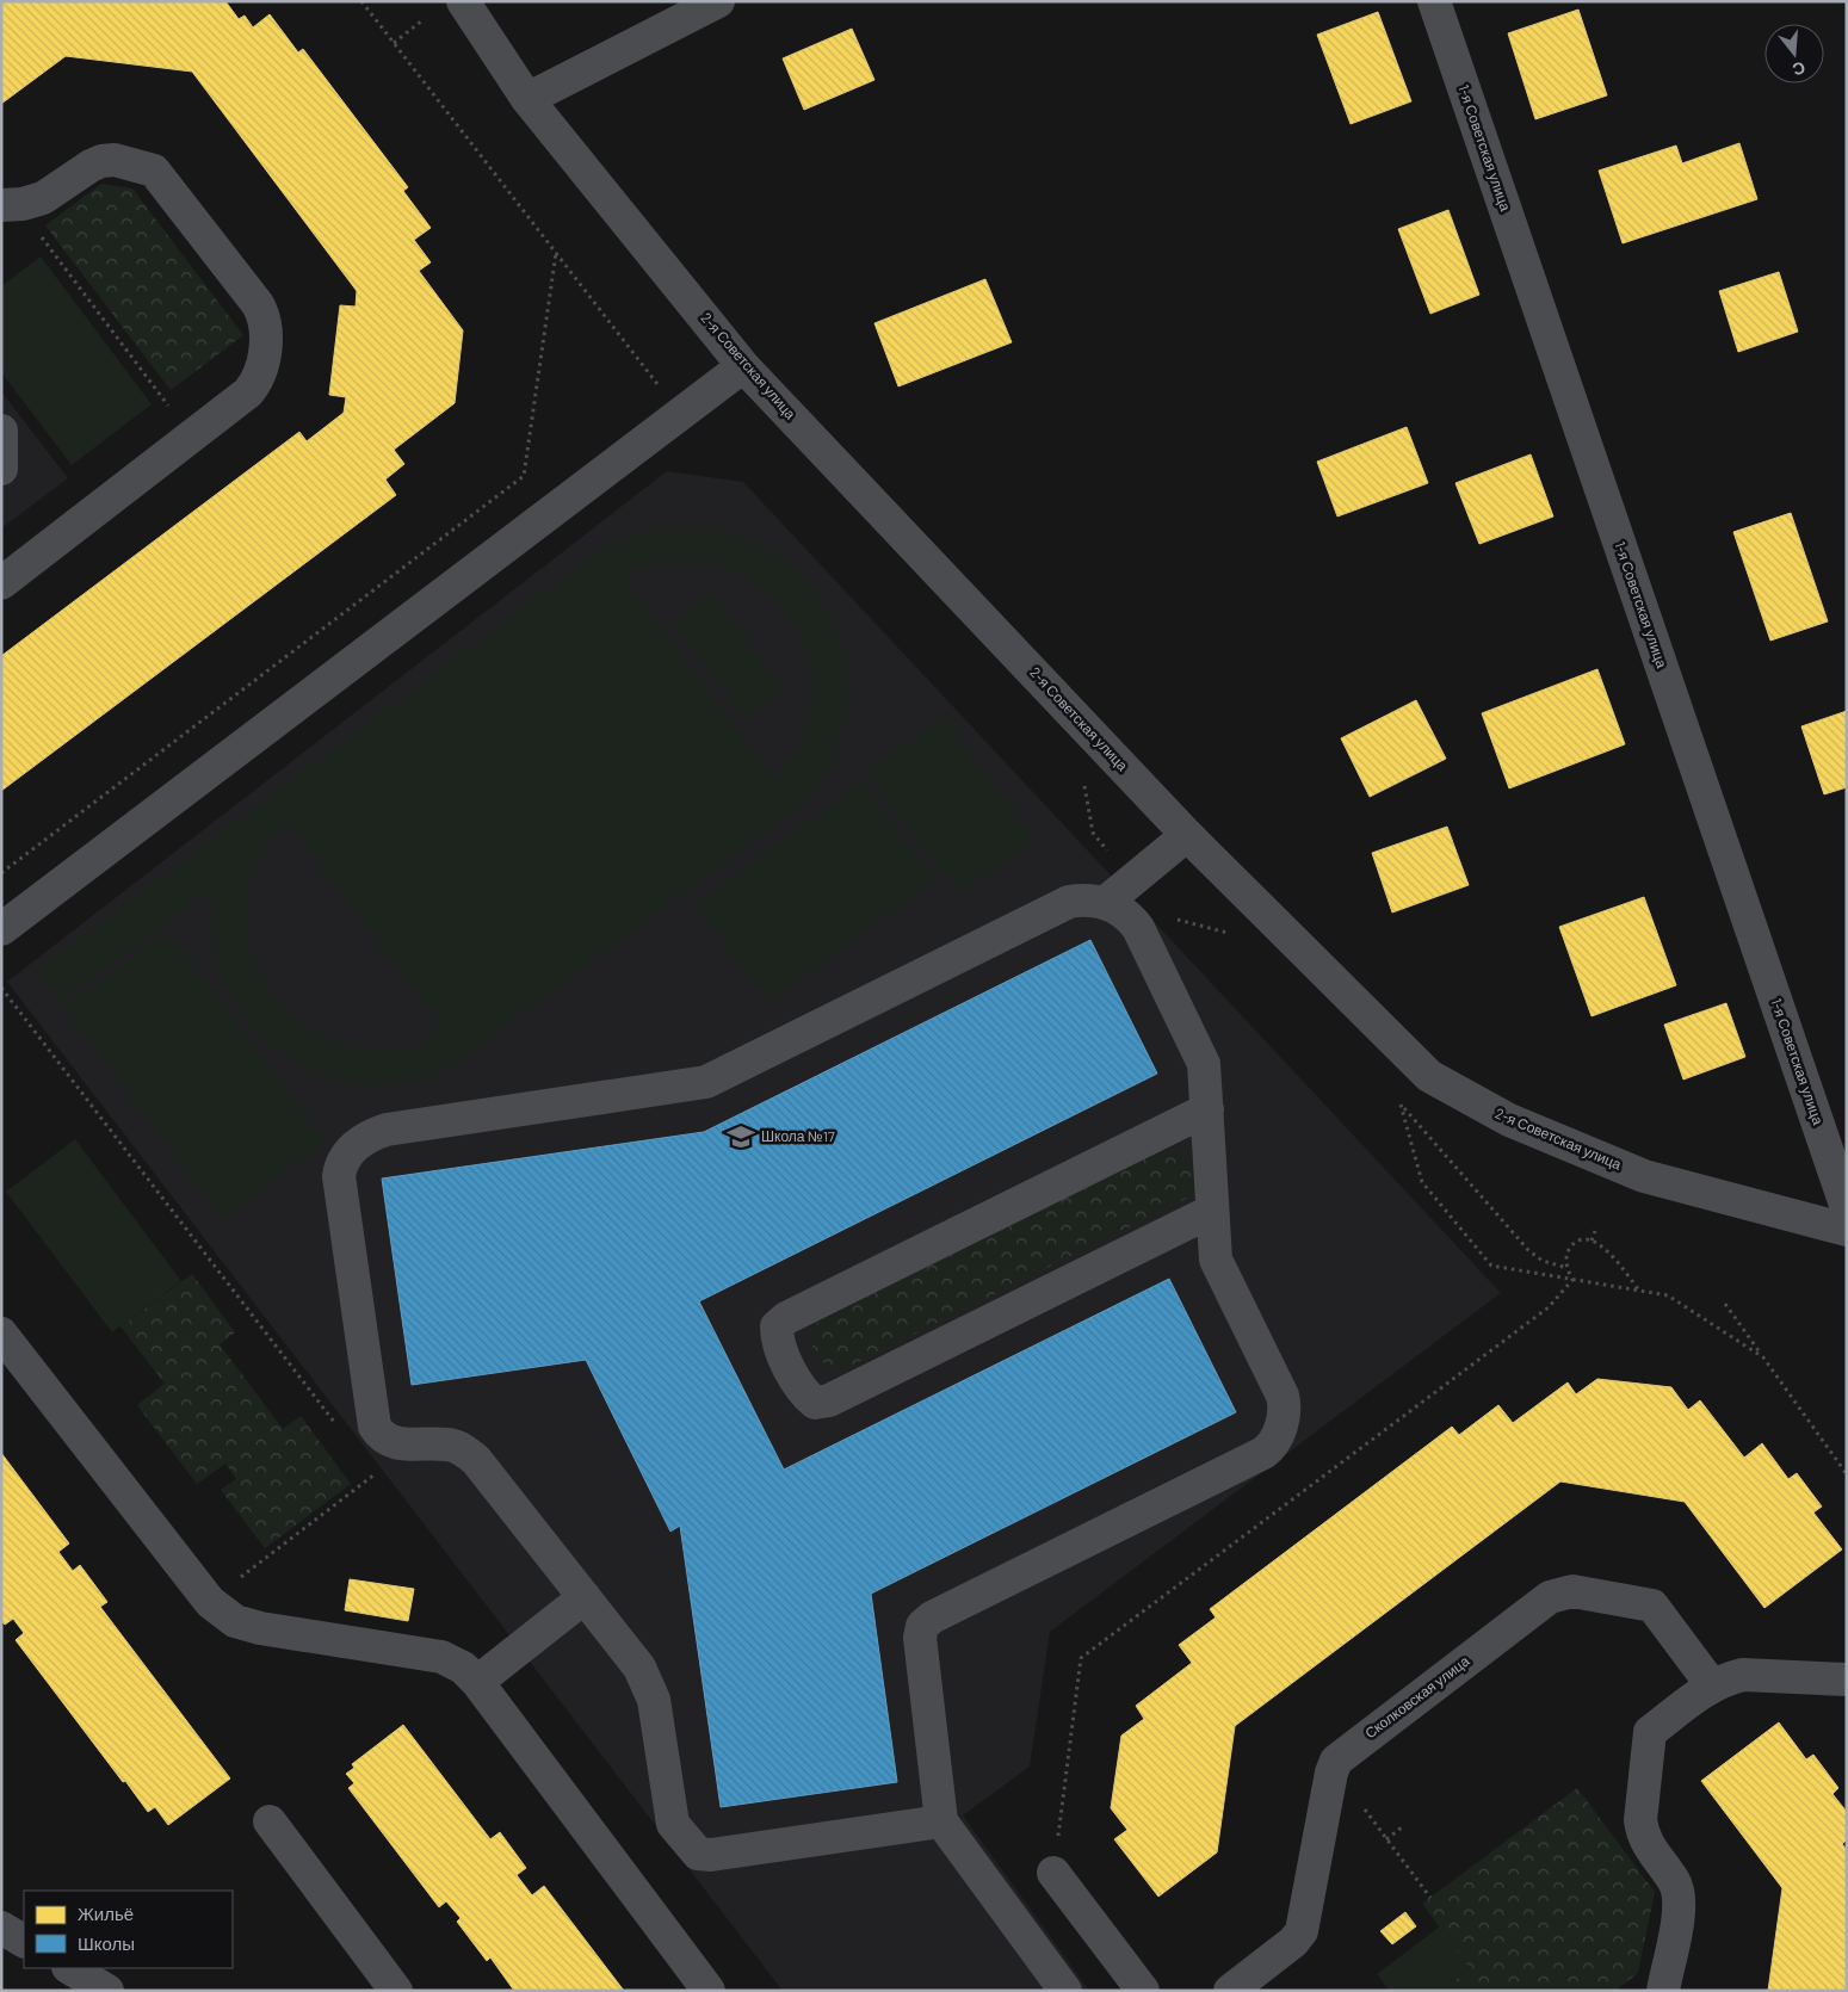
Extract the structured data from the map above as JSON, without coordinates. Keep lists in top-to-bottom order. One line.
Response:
{"streets":{"street":["1-я Советская улица","2-я Советская улица","Сколковская улица"]},"places":{"school or university":["Школа №17"]},"legend":["Жильё","Школы"],"north":"bottom"}
